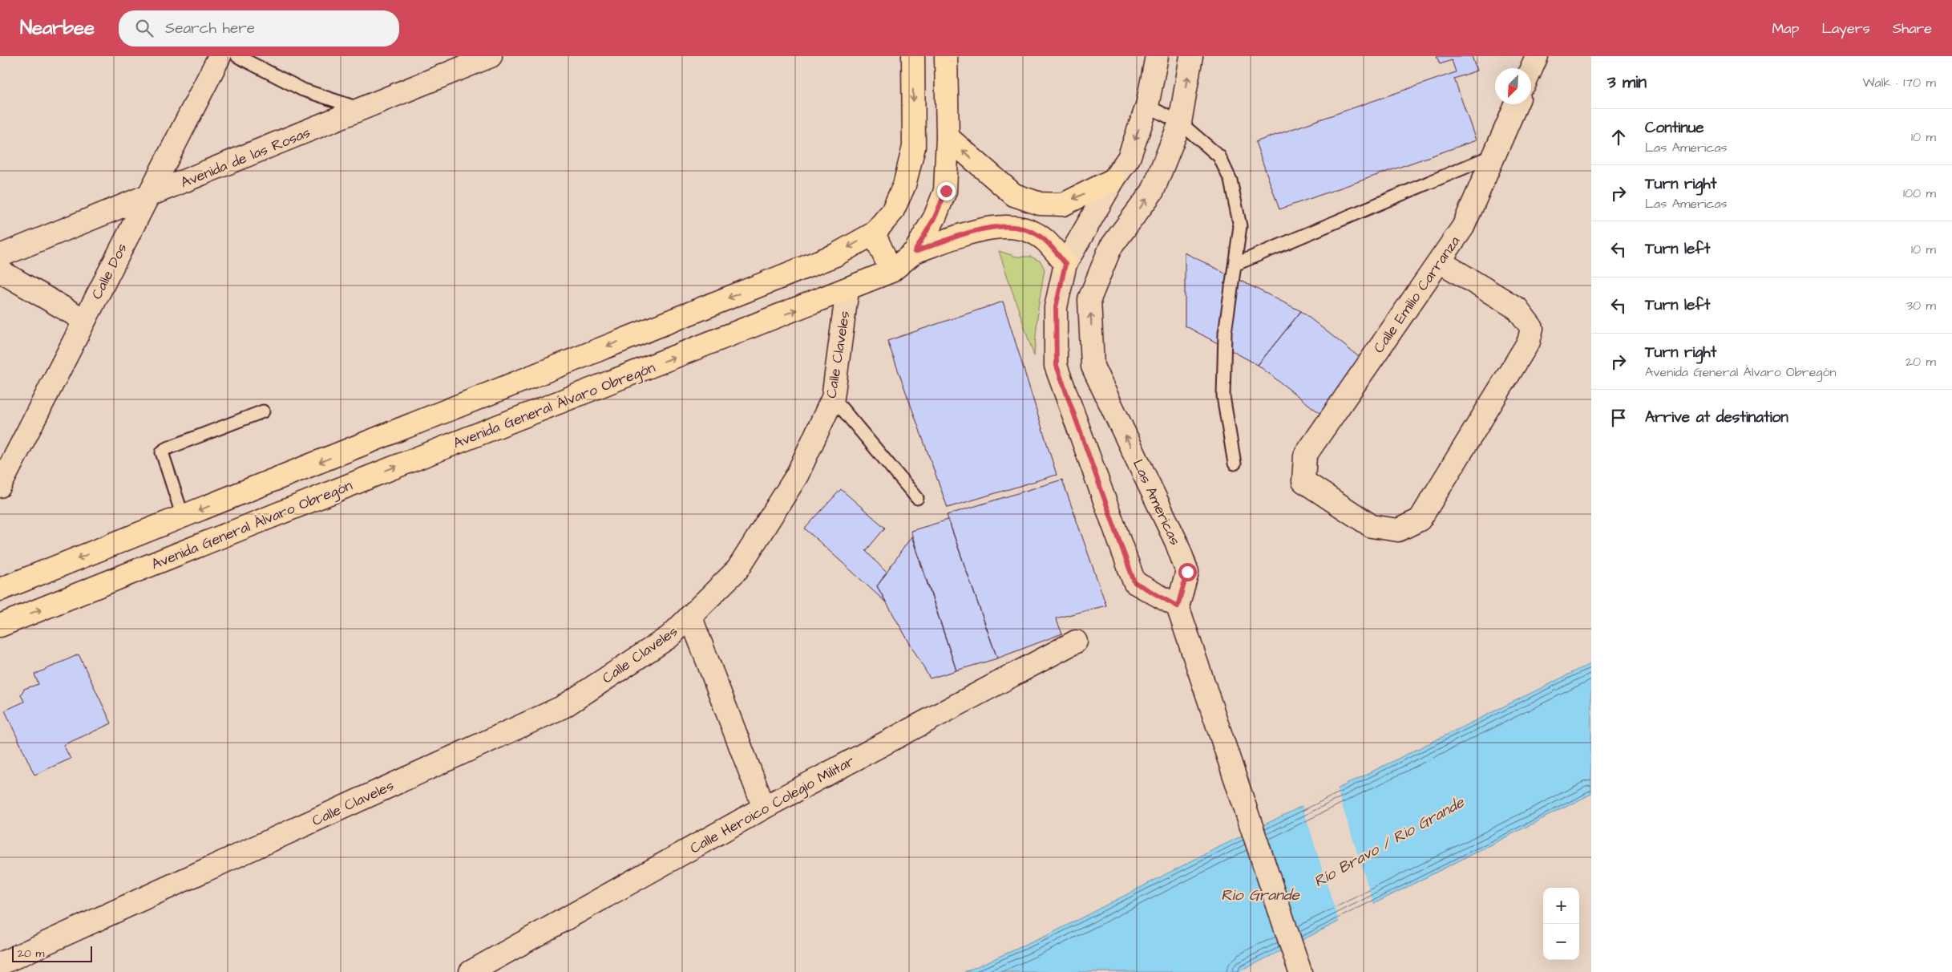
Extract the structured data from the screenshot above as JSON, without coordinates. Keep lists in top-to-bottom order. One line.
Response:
{"streets":{"main road":["Avenida General Álvaro Obregón"],"street":["Avenida de las Rosas","Calle Dos","Calle Emilio Carranza","Calle Claveles","Las Americas","Calle Heroico Colegio Militar"]},"crossings":[["Avenida de las Rosas","Calle Dos"],["Calle Claveles","Avenida General Álvaro Obregón"],["Calle Claveles","Calle Heroico Colegio Militar"]],"one_way":["Las Americas"],"water":["Río Bravo / Rio Grande","Rio Grande"],"scale_bar":"20 m","north":"bottom left","page":{"header":"Nearbee","search":"Search here","nav":["Map","Layers","Share"],"heading":["3 min","Walk · 170 m"],"list":[["Continue","Las Americas","10 m"],["Turn right","Las Americas","100 m"],["Turn left","10 m"],["Turn left","30 m"],["Turn right","Avenida General Álvaro Obregón","20 m"],"Arrive at destination"],"map_buttons":["+","−"],"scale":"20 m"}}
